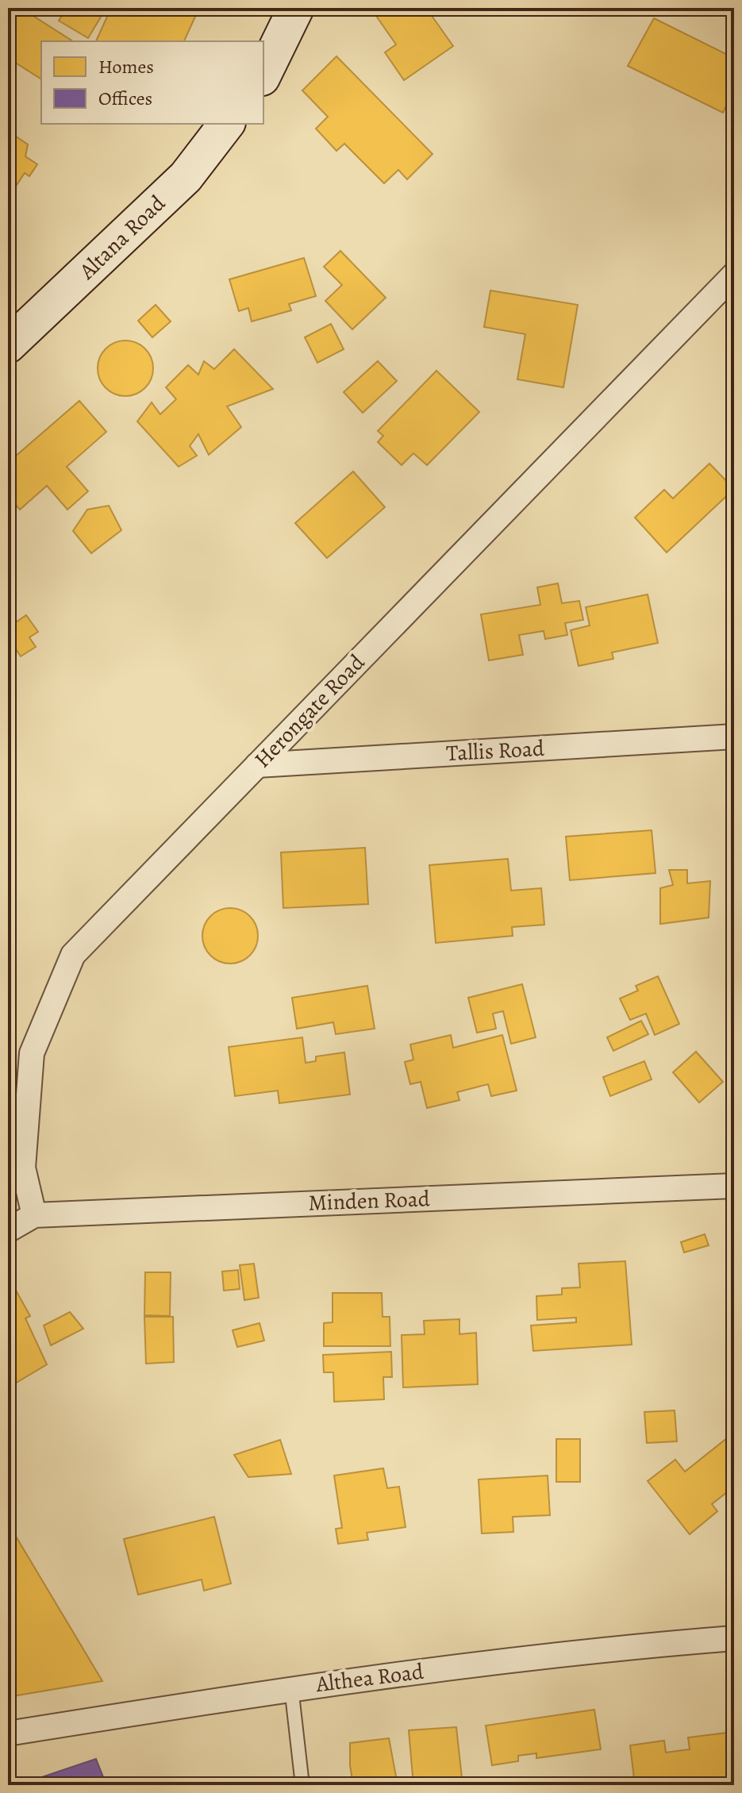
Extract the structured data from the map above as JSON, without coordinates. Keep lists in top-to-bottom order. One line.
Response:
{"streets":{"main road":["Altana Road"],"street":["Herongate Road","Tallis Road","Minden Road","Althea Road"]},"crossings":[["Herongate Road","Tallis Road"],["Herongate Road","Minden Road"]],"legend":["Homes","Offices"]}
